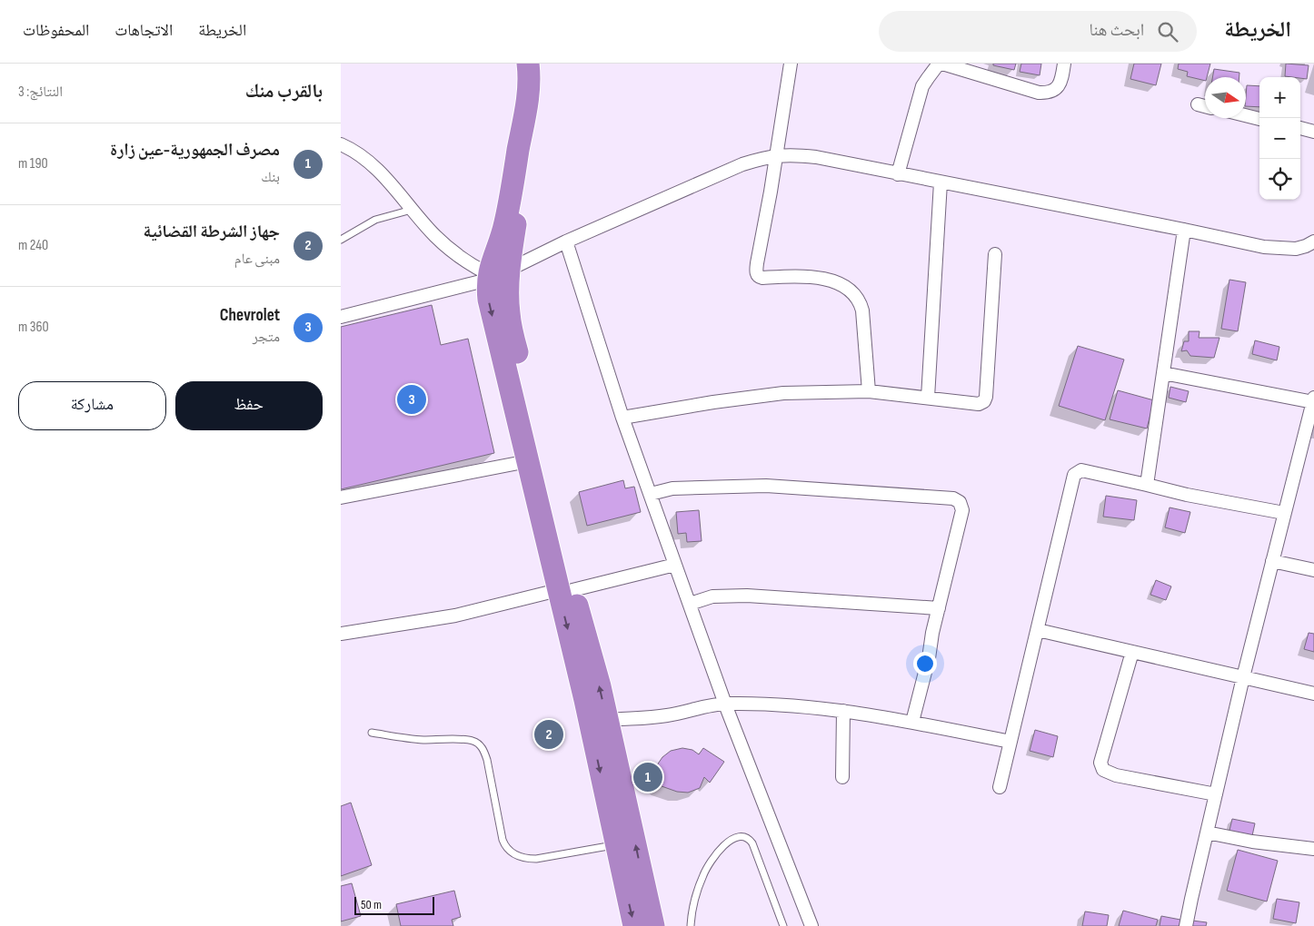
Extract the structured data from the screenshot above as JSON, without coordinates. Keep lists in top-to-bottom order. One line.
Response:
{"scale_bar":"50 m","north":"right","page":{"header":"الخريطة","search":"ابحث هنا","nav":["الخريطة","الاتجاهات","المحفوظات"],"heading":["بالقرب منك","النتائج: 3"],"map_buttons":["+","−"],"list":[{"mark":"1","name":"مصرف الجمهورية-عين زارة","note":"بنك","value":"190 m"},{"mark":"2","name":"جهاز الشرطة القضائية","note":"مبنى عام","value":"240 m"},{"mark":"3","name":"Chevrolet","note":"متجر","value":"360 m"}],"buttons":["حفظ","مشاركة"],"pins":["3","2","1"],"scale":"50 m"}}
